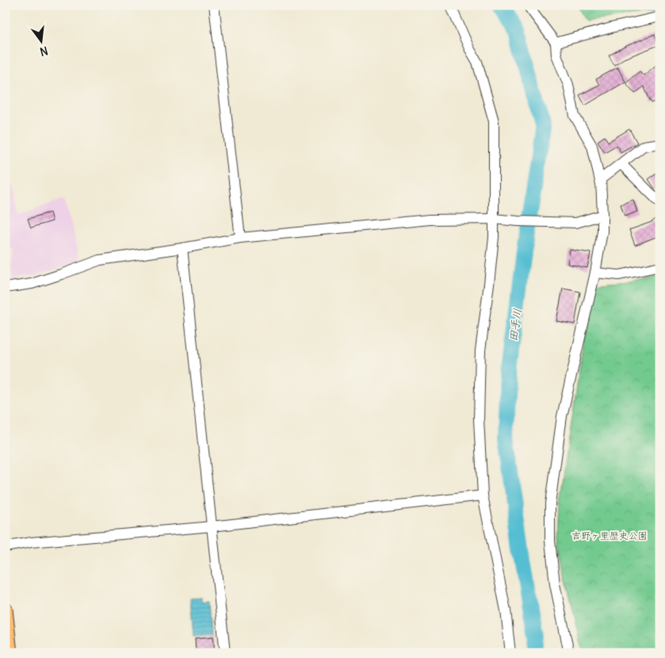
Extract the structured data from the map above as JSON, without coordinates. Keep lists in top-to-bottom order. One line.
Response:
{"water":["田手川"],"parks":["吉野ヶ里歴史公園"],"north":"bottom"}
